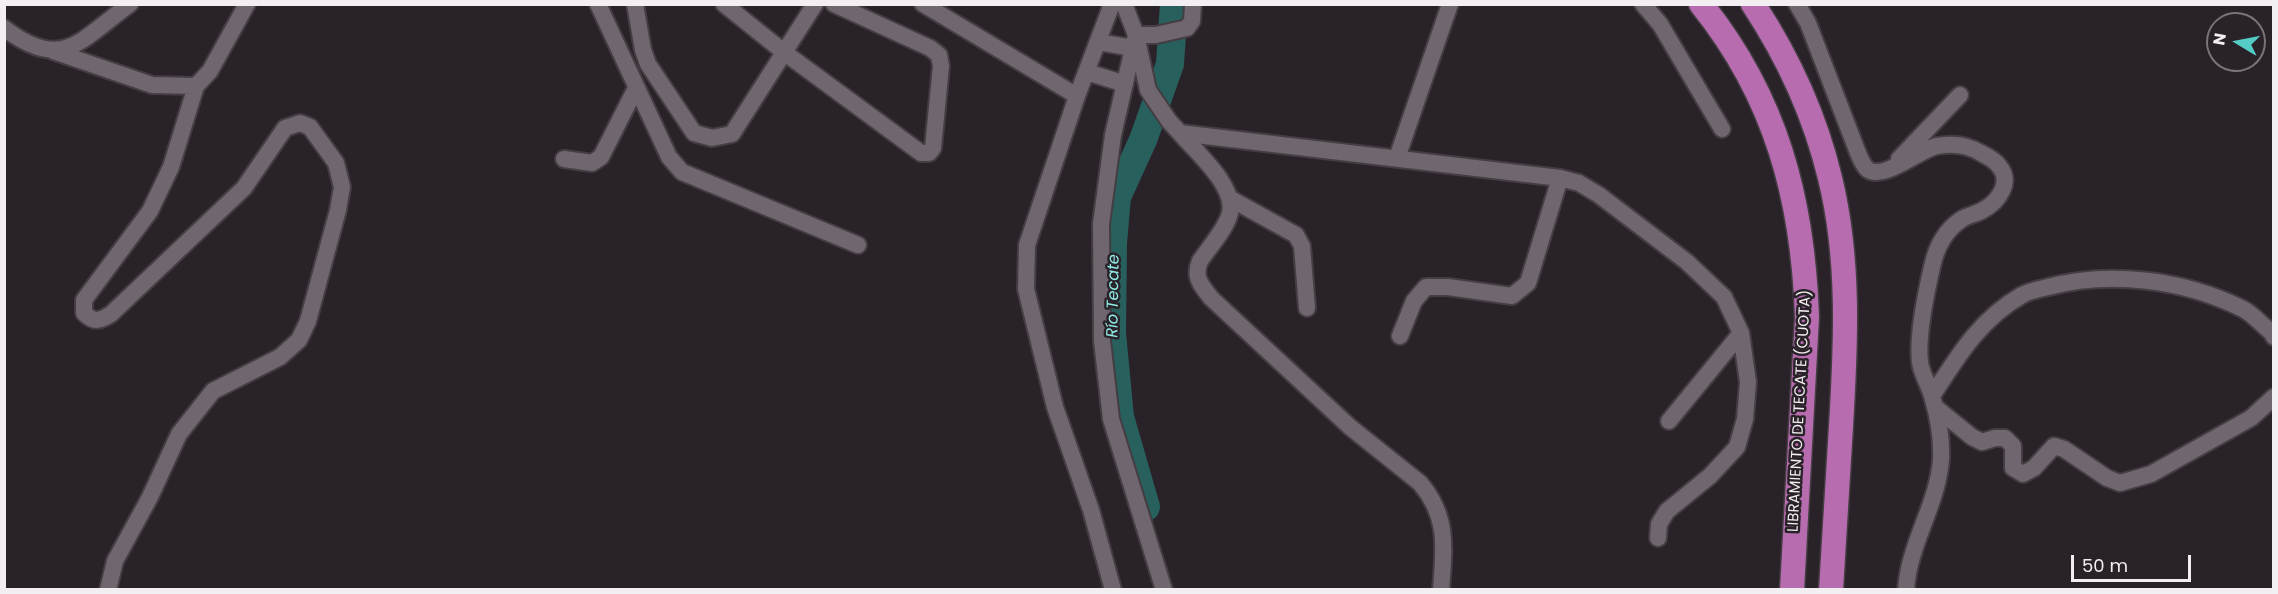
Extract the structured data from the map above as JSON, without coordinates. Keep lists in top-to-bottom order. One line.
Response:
{"streets":{"highway":["LIBRAMIENTO DE TECATE (CUOTA)"]},"water":["Río Tecate"],"scale_bar":"50 m","north":"left"}
